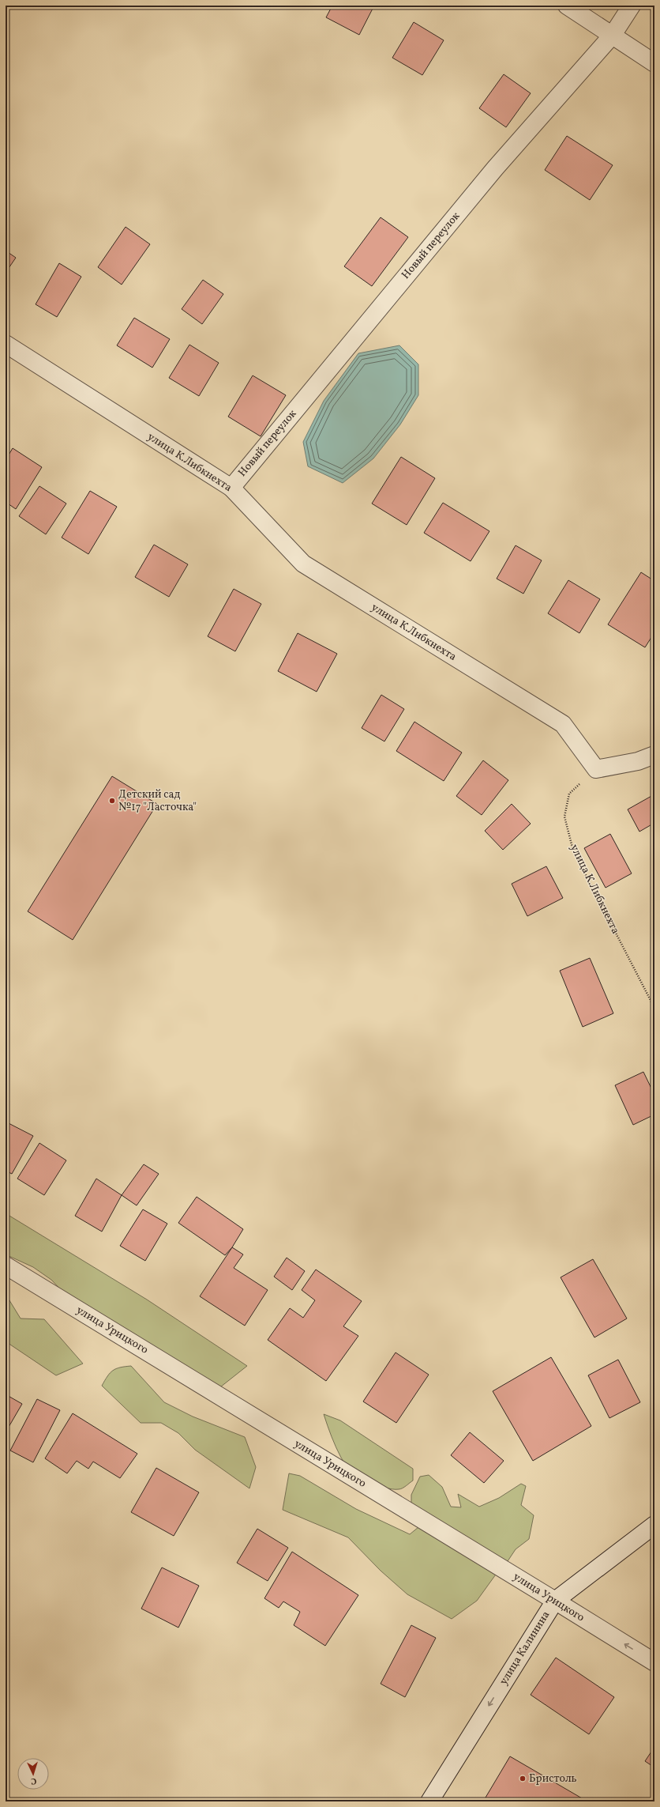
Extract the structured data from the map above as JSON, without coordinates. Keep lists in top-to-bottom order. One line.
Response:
{"streets":{"street":["Новый переулок","улица К.Либкнехта","улица Урицкого","улица Калинина"]},"crossings":[["Новый переулок","улица К.Либкнехта"],["улица Урицкого","улица Калинина"]],"one_way":["улица Калинина"],"places":["Детский сад №17 \"Ласточка\"","Бристоль"],"north":"bottom"}
